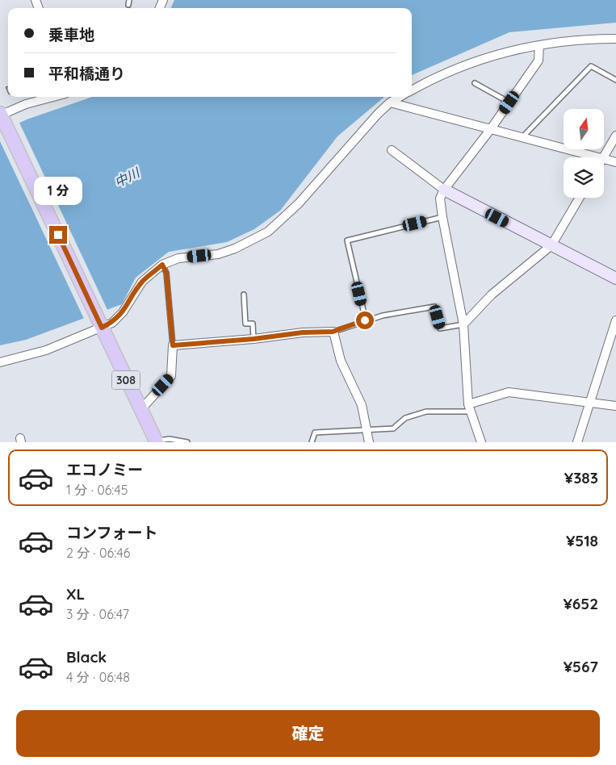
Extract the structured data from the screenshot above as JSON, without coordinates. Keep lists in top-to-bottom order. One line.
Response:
{"streets":{"main road":["308"]},"water":["中川"],"north":"top","page":{"banner":["乗車地","平和橋通り"],"bubble":"1 分","list":[{"name":"エコノミー","note":"1 分 · 06:45","value":"¥383"},{"name":"コンフォート","note":"2 分 · 06:46","value":"¥518"},{"name":"XL","note":"3 分 · 06:47","value":"¥652"},{"name":"Black","note":"4 分 · 06:48","value":"¥567"}],"buttons":"確定"}}
